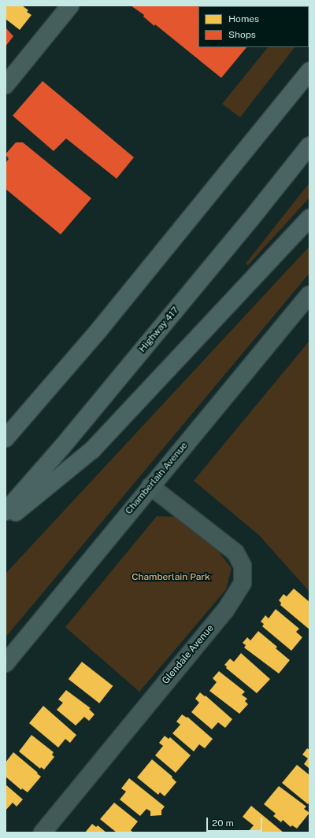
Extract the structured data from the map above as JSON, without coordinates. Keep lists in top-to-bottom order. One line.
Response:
{"streets":{"highway":["Highway 417"],"main road":["Chamberlain Avenue"],"street":["Glendale Avenue"]},"crossings":[["Chamberlain Avenue","Glendale Avenue"]],"parks":["Chamberlain Park"],"legend":["Homes","Shops"],"scale_bar":"20 m"}
